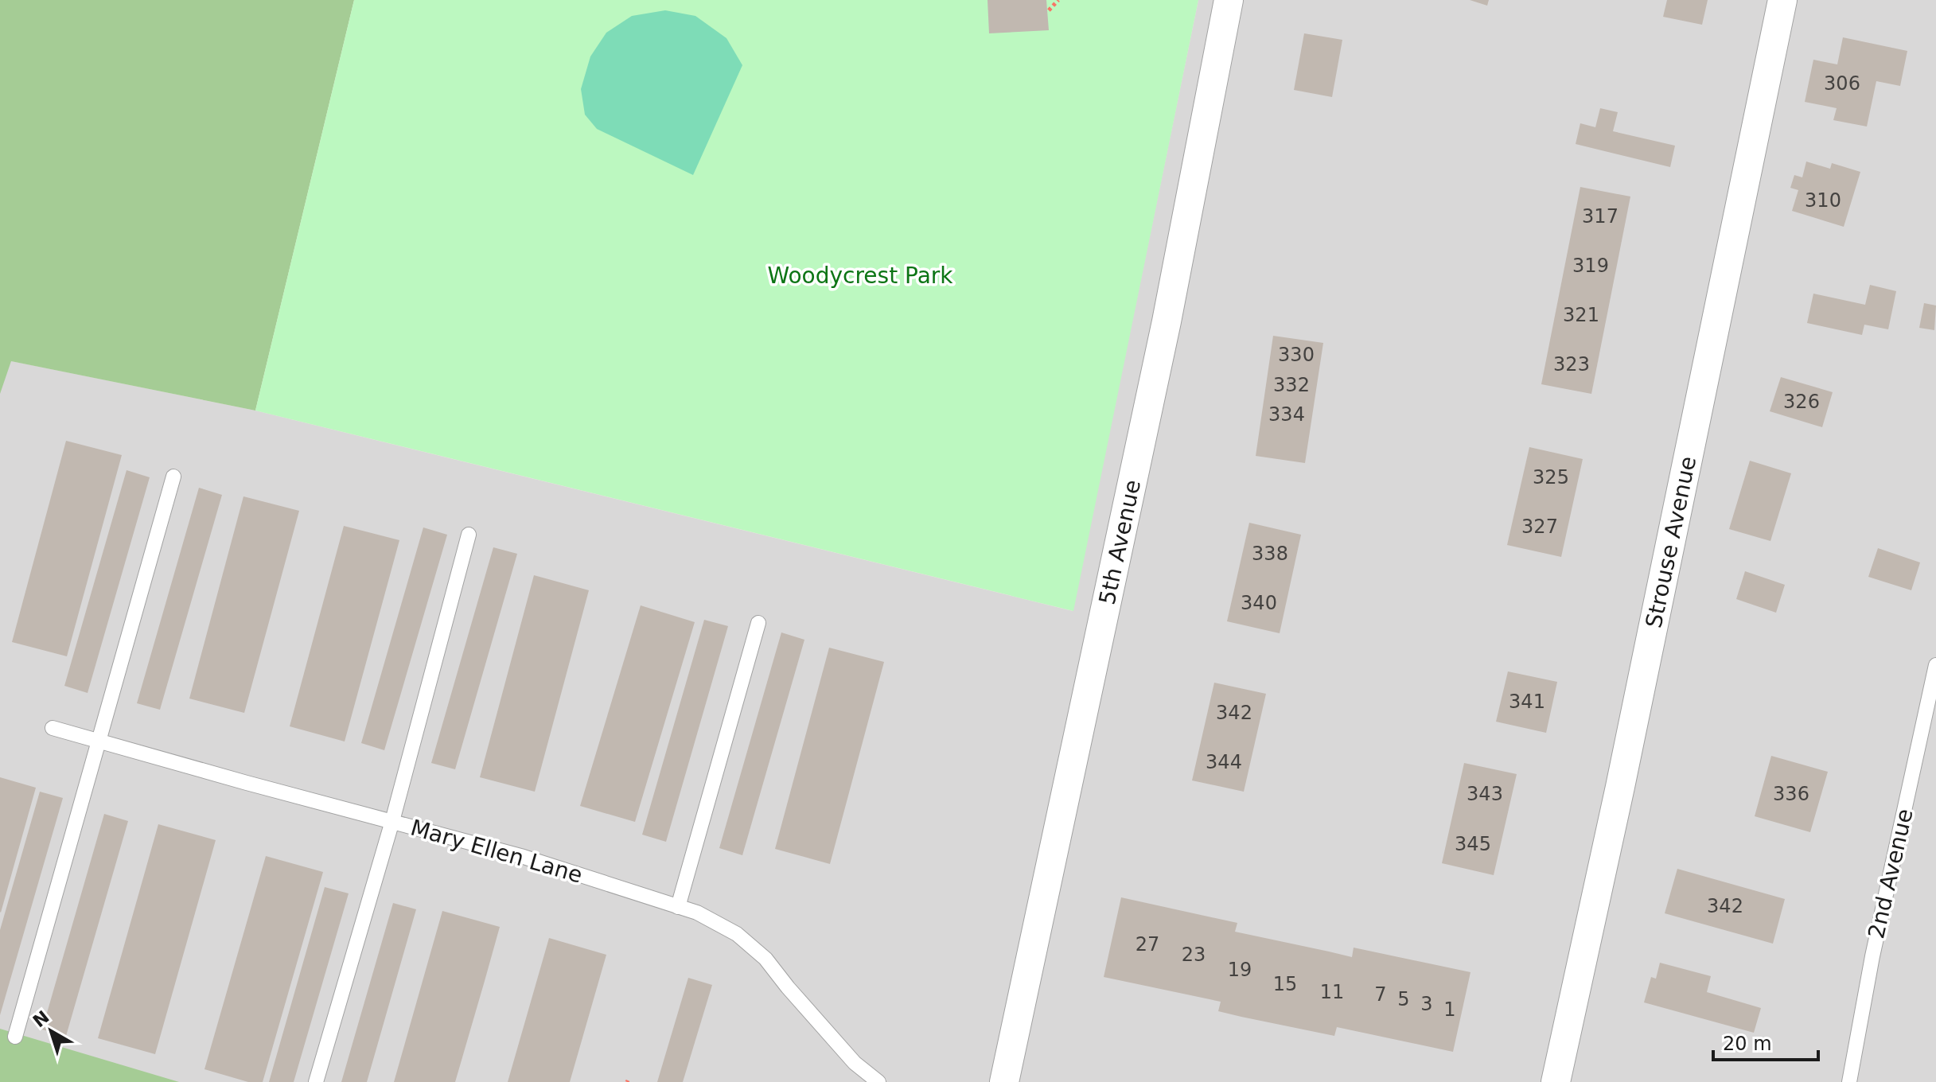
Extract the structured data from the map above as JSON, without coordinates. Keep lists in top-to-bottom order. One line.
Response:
{"streets":{"street":["Strouse Avenue","5th Avenue"],"lane":["Mary Ellen Lane","2nd Avenue"]},"parks":["Woodycrest Park"],"house_numbers":["306","310","317","319","321","330","323","332","326","334","325","327","338","340","341","342","344","343","336","345","342","27","23","19","15","11","7","5","3","1"],"scale_bar":"20 m","north":"top left"}
